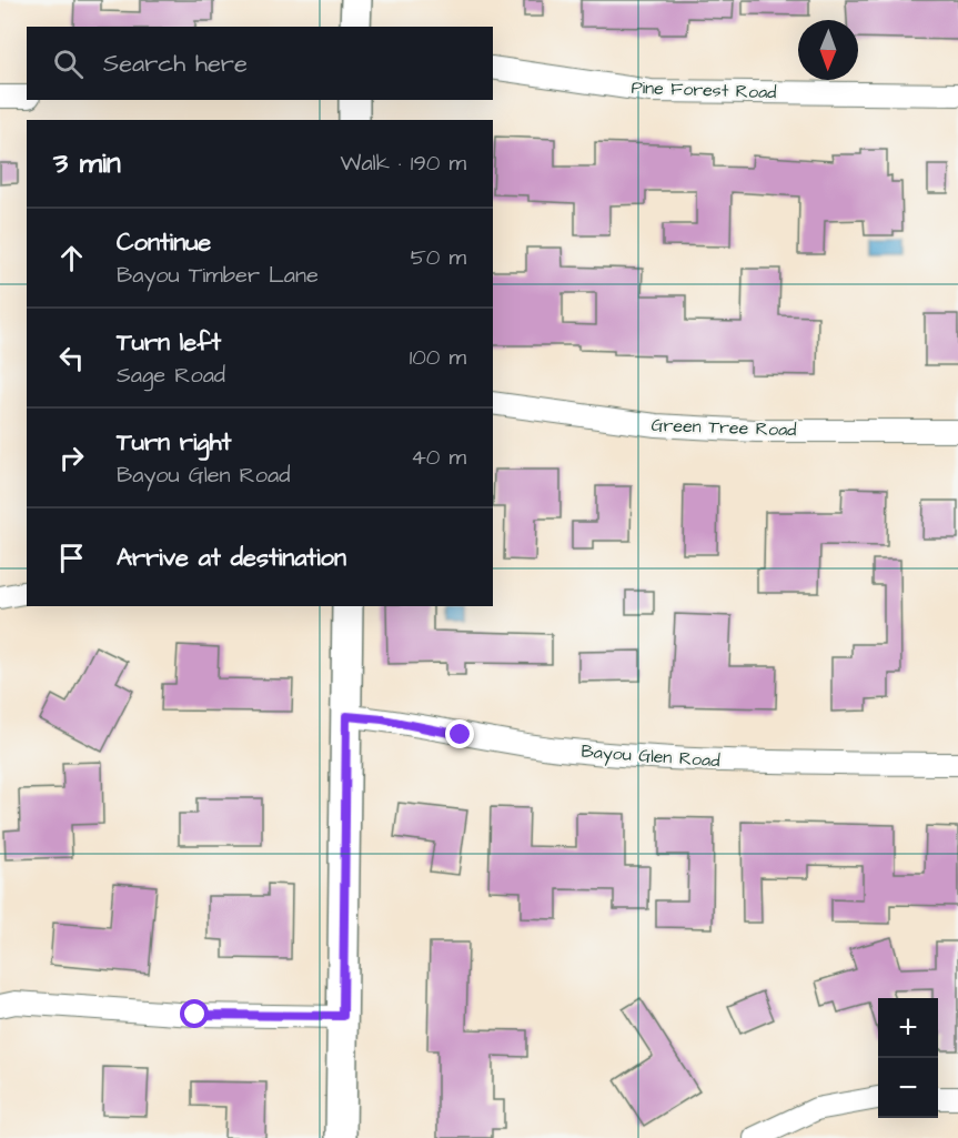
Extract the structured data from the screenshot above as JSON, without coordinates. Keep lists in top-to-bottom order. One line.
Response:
{"streets":{"street":["Pine Forest Road","Green Tree Road","Bayou Glen Road"]},"north":"bottom","page":{"search":"Search here","heading":["3 min","Walk · 190 m"],"list":[["Continue","Bayou Timber Lane","50 m"],["Turn left","Sage Road","100 m"],["Turn right","Bayou Glen Road","40 m"],"Arrive at destination"],"map_buttons":["+","−"]}}
